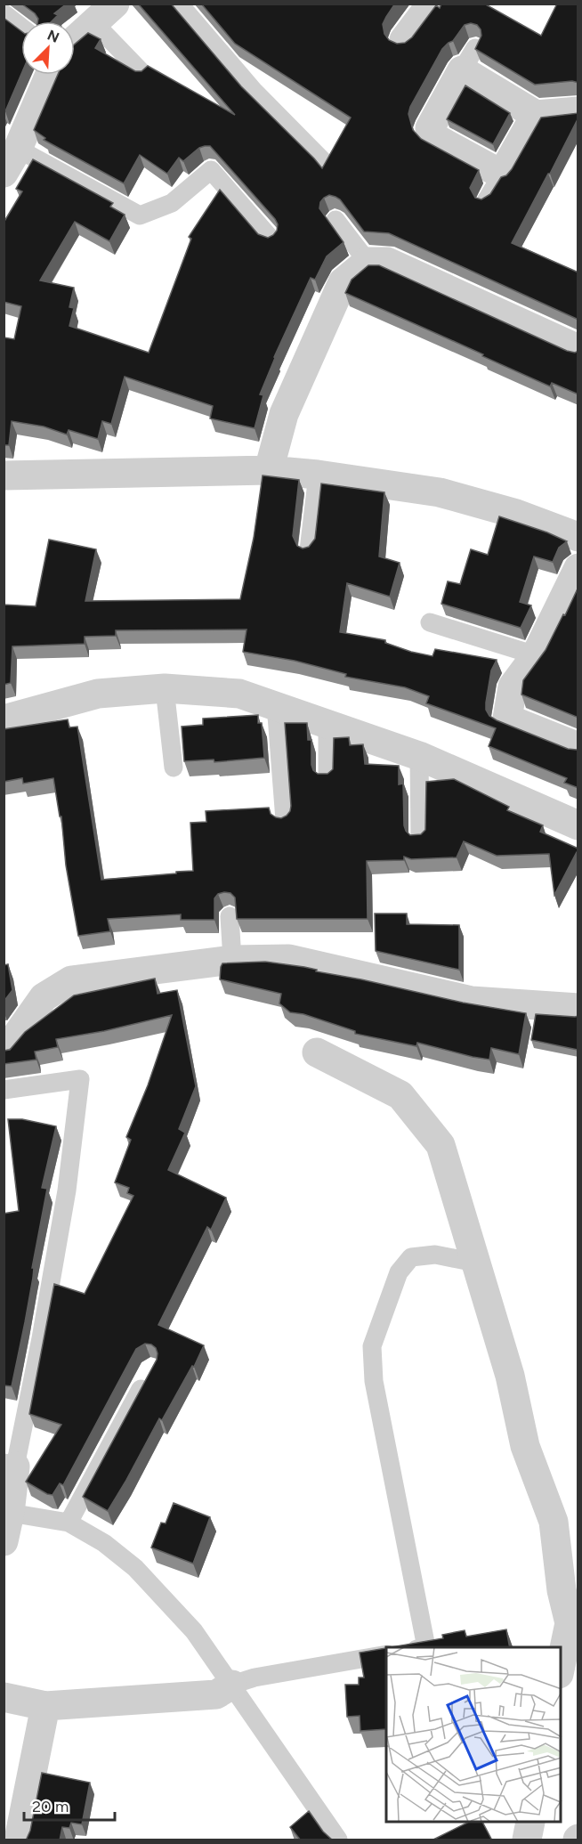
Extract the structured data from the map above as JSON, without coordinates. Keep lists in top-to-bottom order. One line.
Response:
{"scale_bar":"20 m","north":"top right"}
